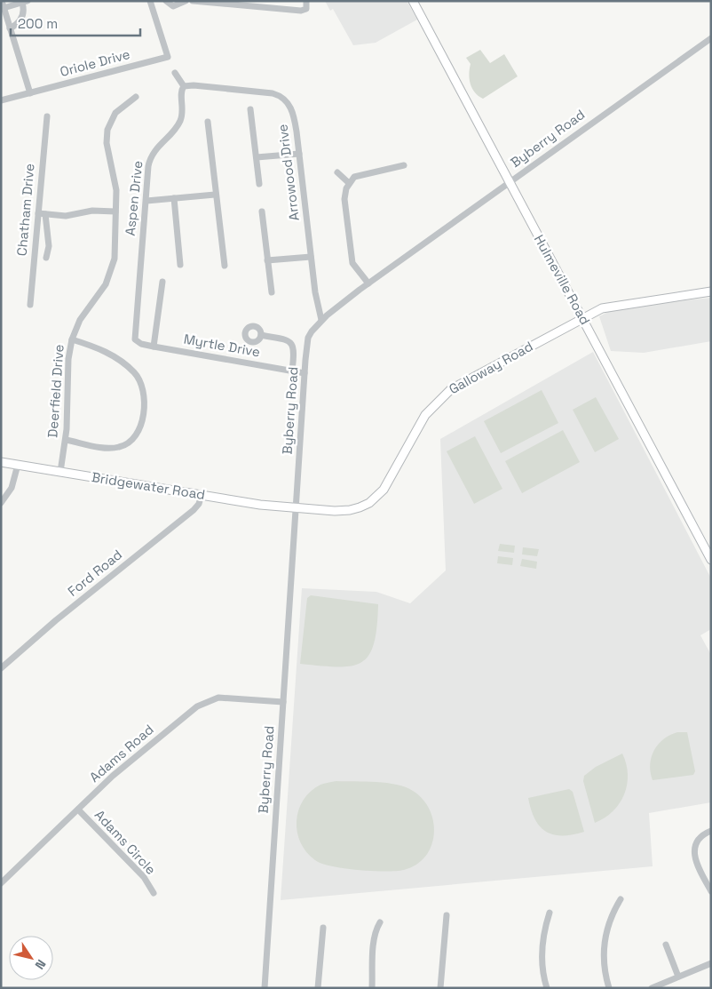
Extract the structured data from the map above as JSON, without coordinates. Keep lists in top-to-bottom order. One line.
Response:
{"streets":{"main road":["Hulmeville Road","Galloway Road","Bridgewater Road"],"street":["Oriole Drive","Byberry Road","Arrowood Drive","Aspen Drive","Chatham Drive","Myrtle Drive","Deerfield Drive","Ford Road","Adams Road","Adams Circle"]},"crossings":[["Byberry Road","Arrowood Drive"],["Byberry Road","Hulmeville Road"],["Byberry Road","Myrtle Drive"],["Byberry Road","Galloway Road"],["Byberry Road","Bridgewater Road"],["Byberry Road","Adams Road"],["Arrowood Drive","Aspen Drive"],["Aspen Drive","Myrtle Drive"],["Hulmeville Road","Galloway Road"],["Galloway Road","Bridgewater Road"],["Deerfield Drive","Bridgewater Road"],["Bridgewater Road","Ford Road"],["Adams Road","Adams Circle"]],"scale_bar":"200 m","north":"bottom right"}
